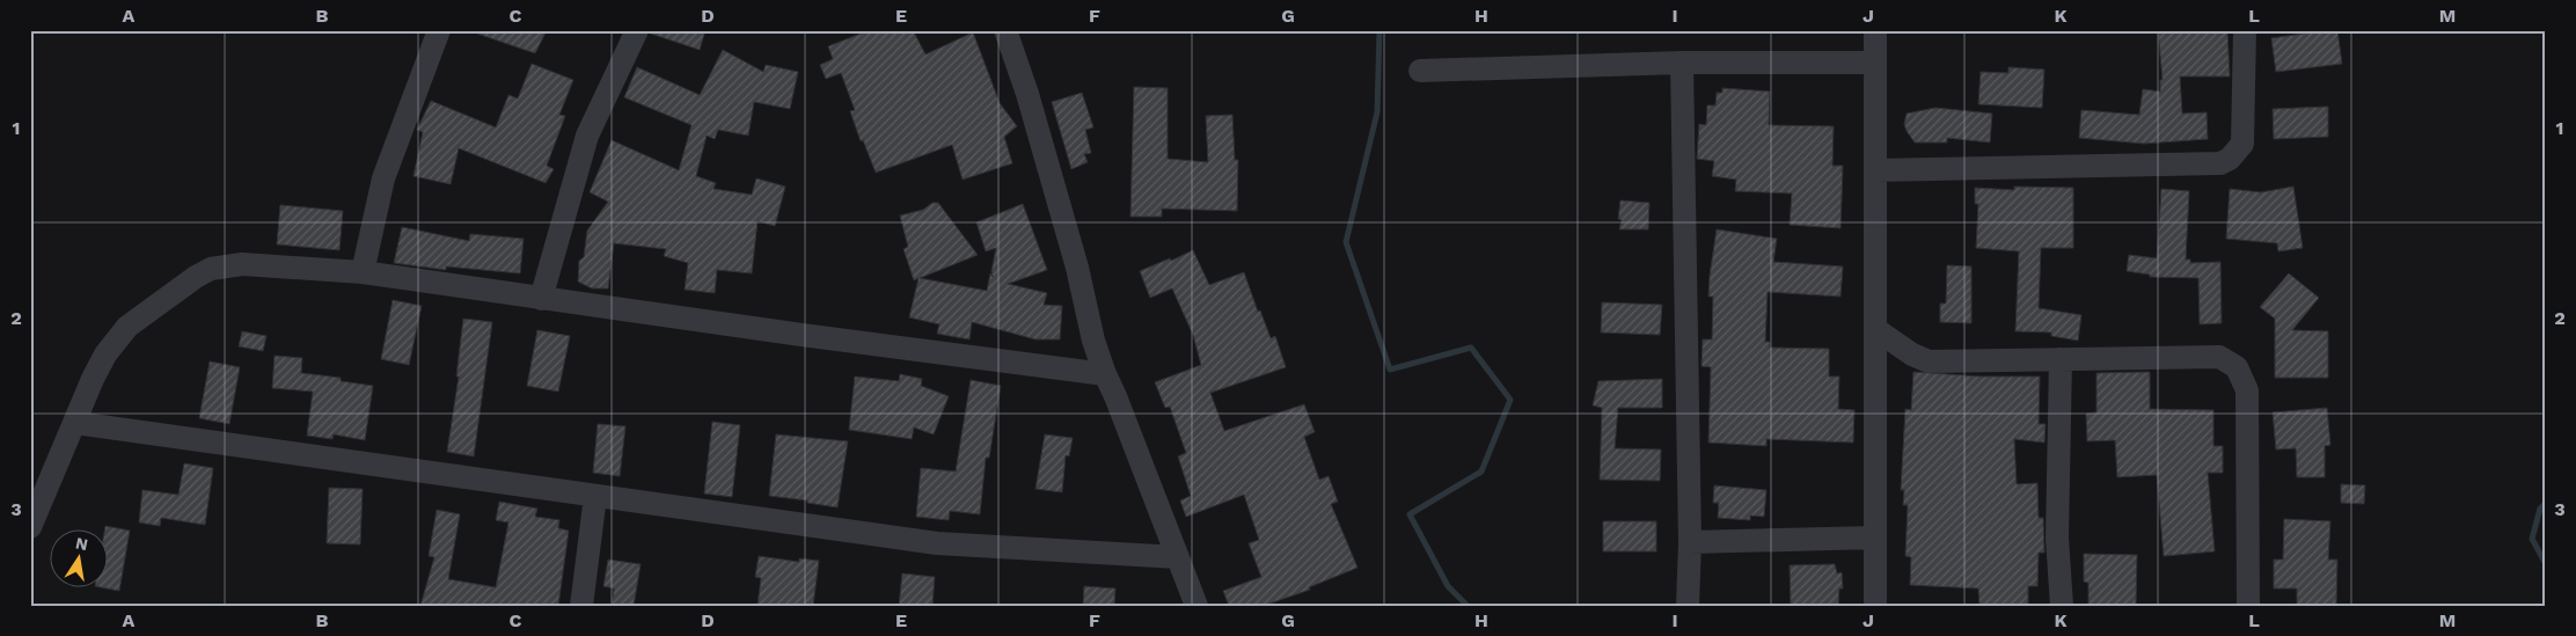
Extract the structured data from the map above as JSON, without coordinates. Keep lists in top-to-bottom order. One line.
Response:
{"north":"top","grid":{"columns":["A","B","C","D","E","F","G","H","I","J","K","L","M"],"rows":["1","2","3"]}}
